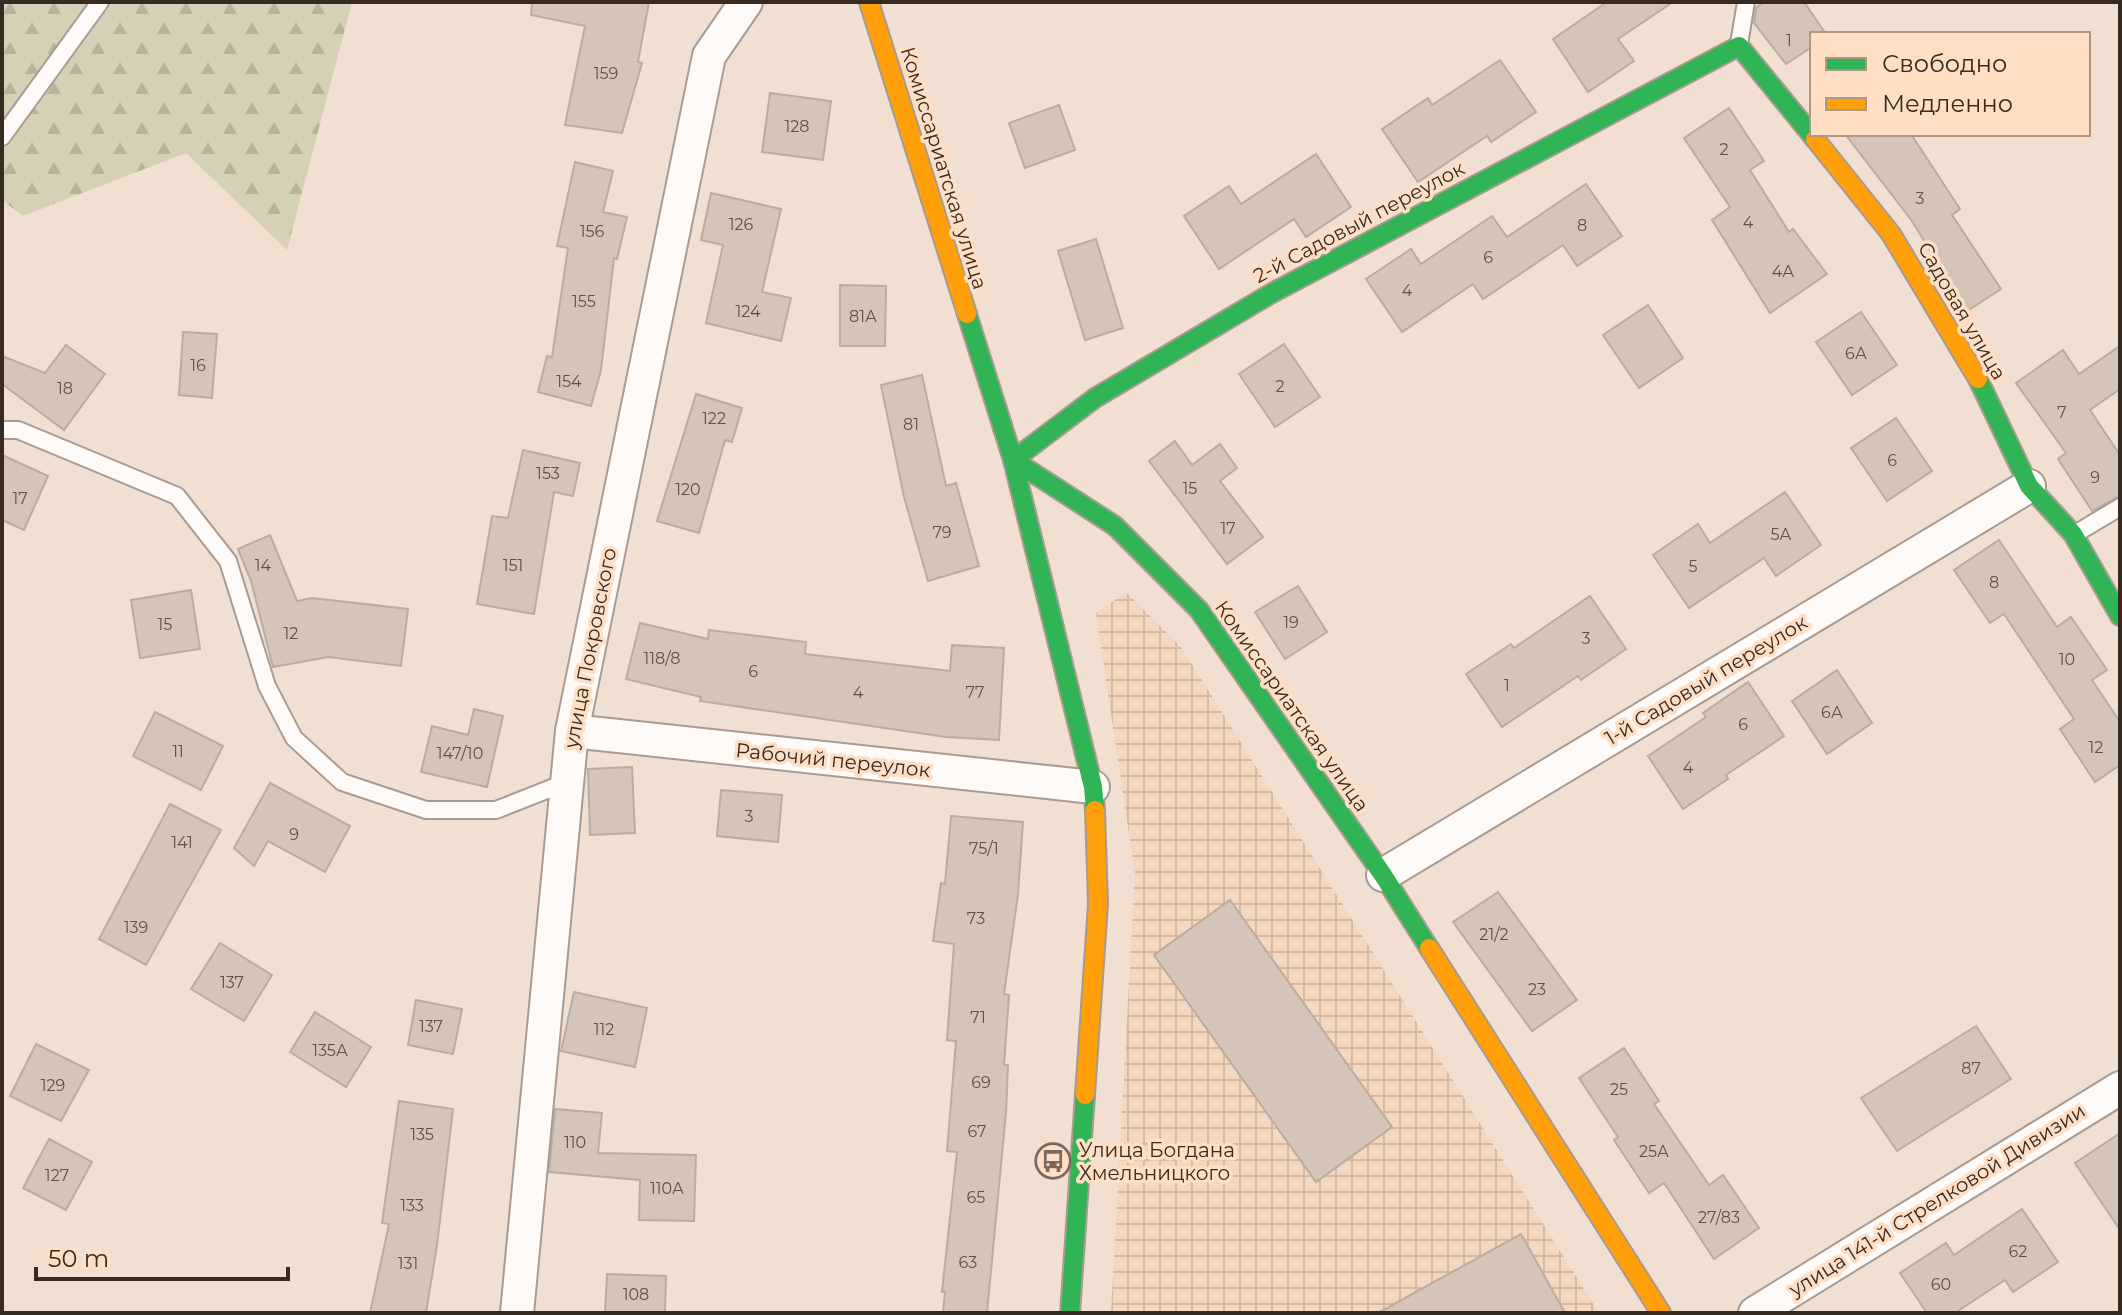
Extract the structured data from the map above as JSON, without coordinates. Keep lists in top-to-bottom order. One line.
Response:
{"streets":{"street":["Комиссариатская улица","2-й Садовый переулок","Садовая улица","улица Покровского","1-й Садовый переулок","Рабочий переулок","улица 141-й Стрелковой Дивизии"]},"crossings":[["Комиссариатская улица","2-й Садовый переулок"],["Комиссариатская улица","1-й Садовый переулок"],["2-й Садовый переулок","Садовая улица"],["Садовая улица","1-й Садовый переулок"],["улица Покровского","Рабочий переулок"]],"places":{"bus stop":["Улица Богдана Хмельницкого"]},"house_numbers":["1","159","128","2","3","4","126","8","156","6","4А","4","155","124","81А","6А","16","154","2","18","7","122","81","6","153","9","15","120","17","17","79","5А","14","151","5","8","19","15","12","3","118/8","10","6","1","4","77","6А","6","12","11","147/10","4","3","9","141","75/1","73","139","21/2","137","23","71","137","112","135А","87","69","129","25","67","135","110","25А","127","110А","65","133","27/83","62","63","131","60","108"],"legend":["Свободно","Медленно"],"scale_bar":"50 m"}
